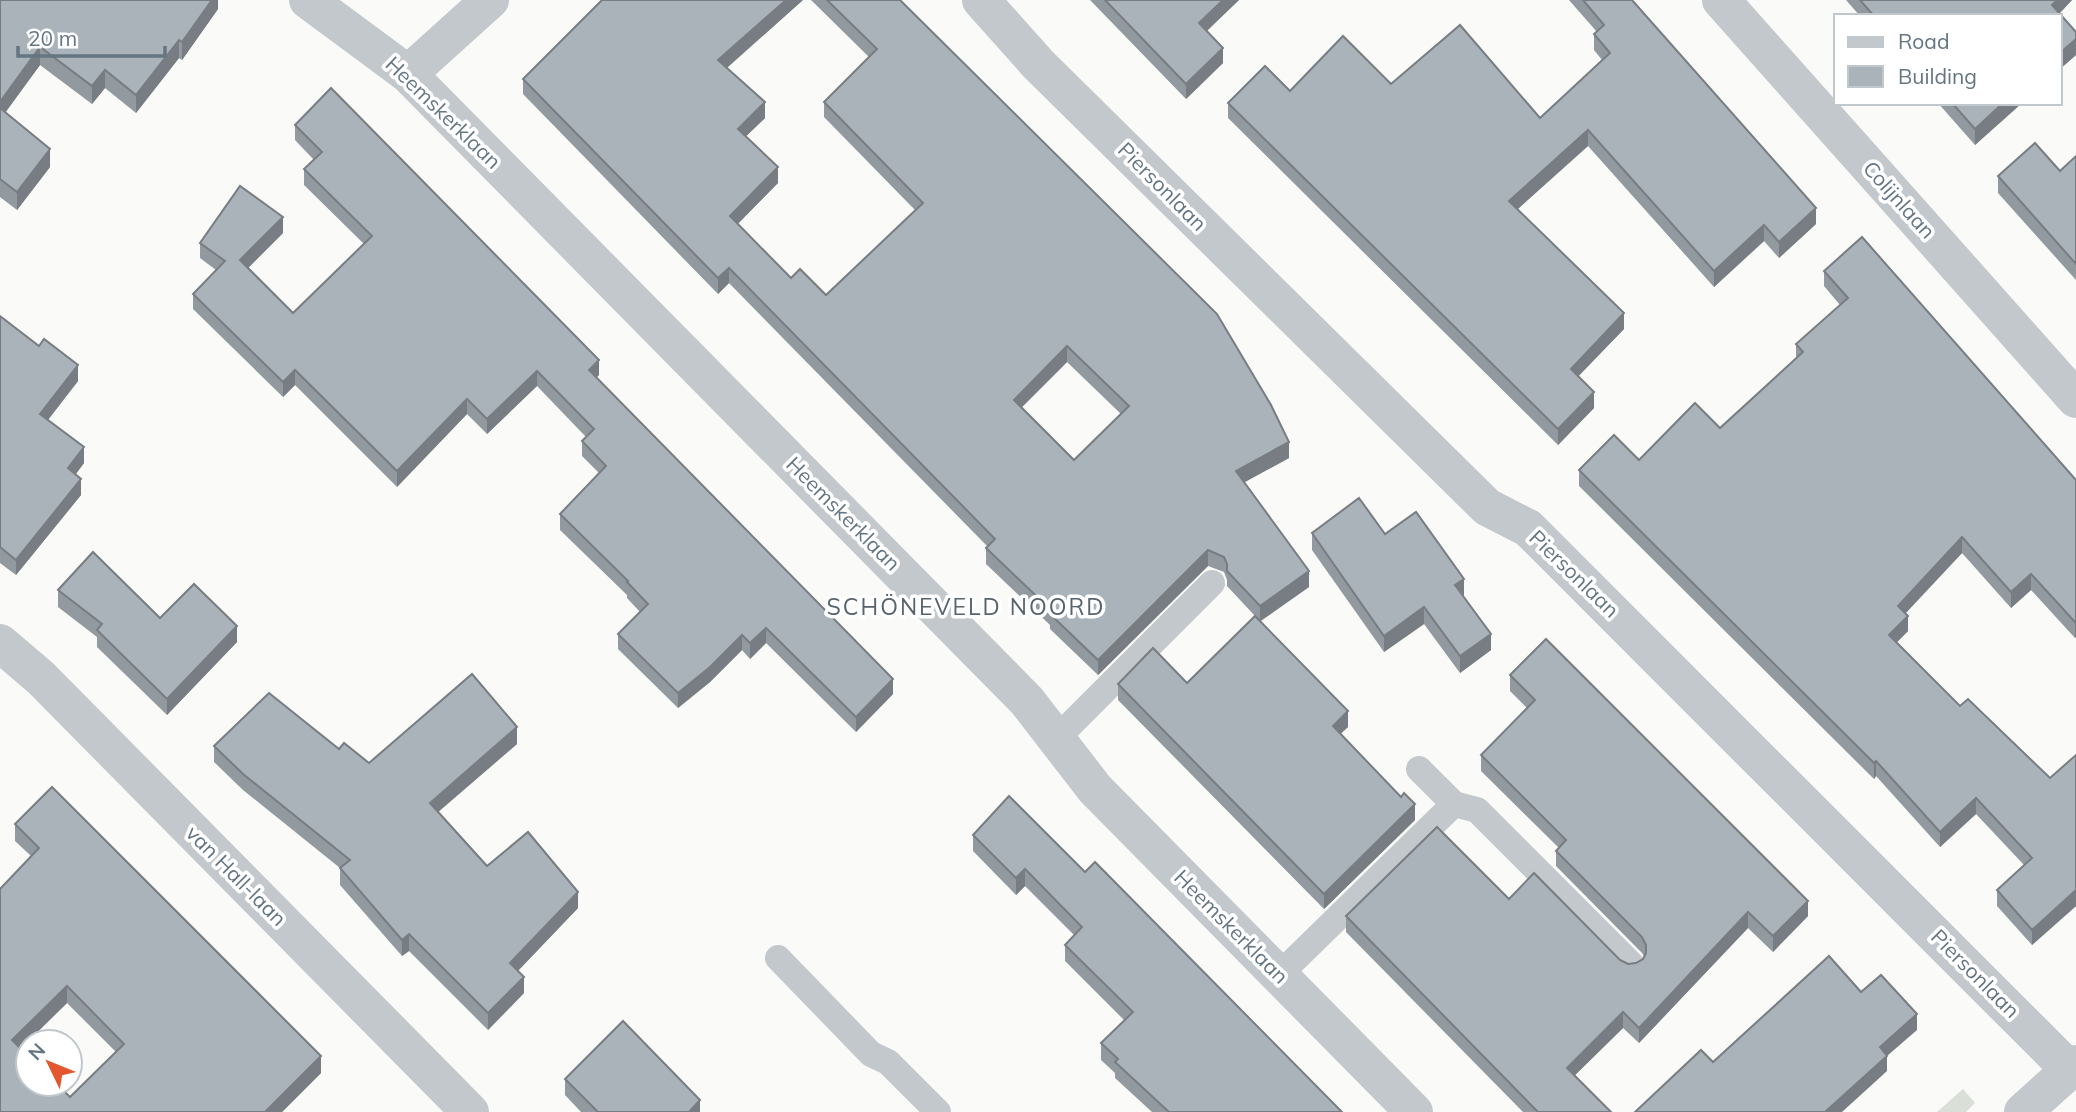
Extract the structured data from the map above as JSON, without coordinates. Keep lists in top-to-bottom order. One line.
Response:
{"streets":{"street":["Heemskerklaan","Piersonlaan","Colijnlaan","van Hall-laan"]},"districts":["SCHÖNEVELD NOORD"],"legend":["Road","Building"],"scale_bar":"20 m","north":"top left"}
